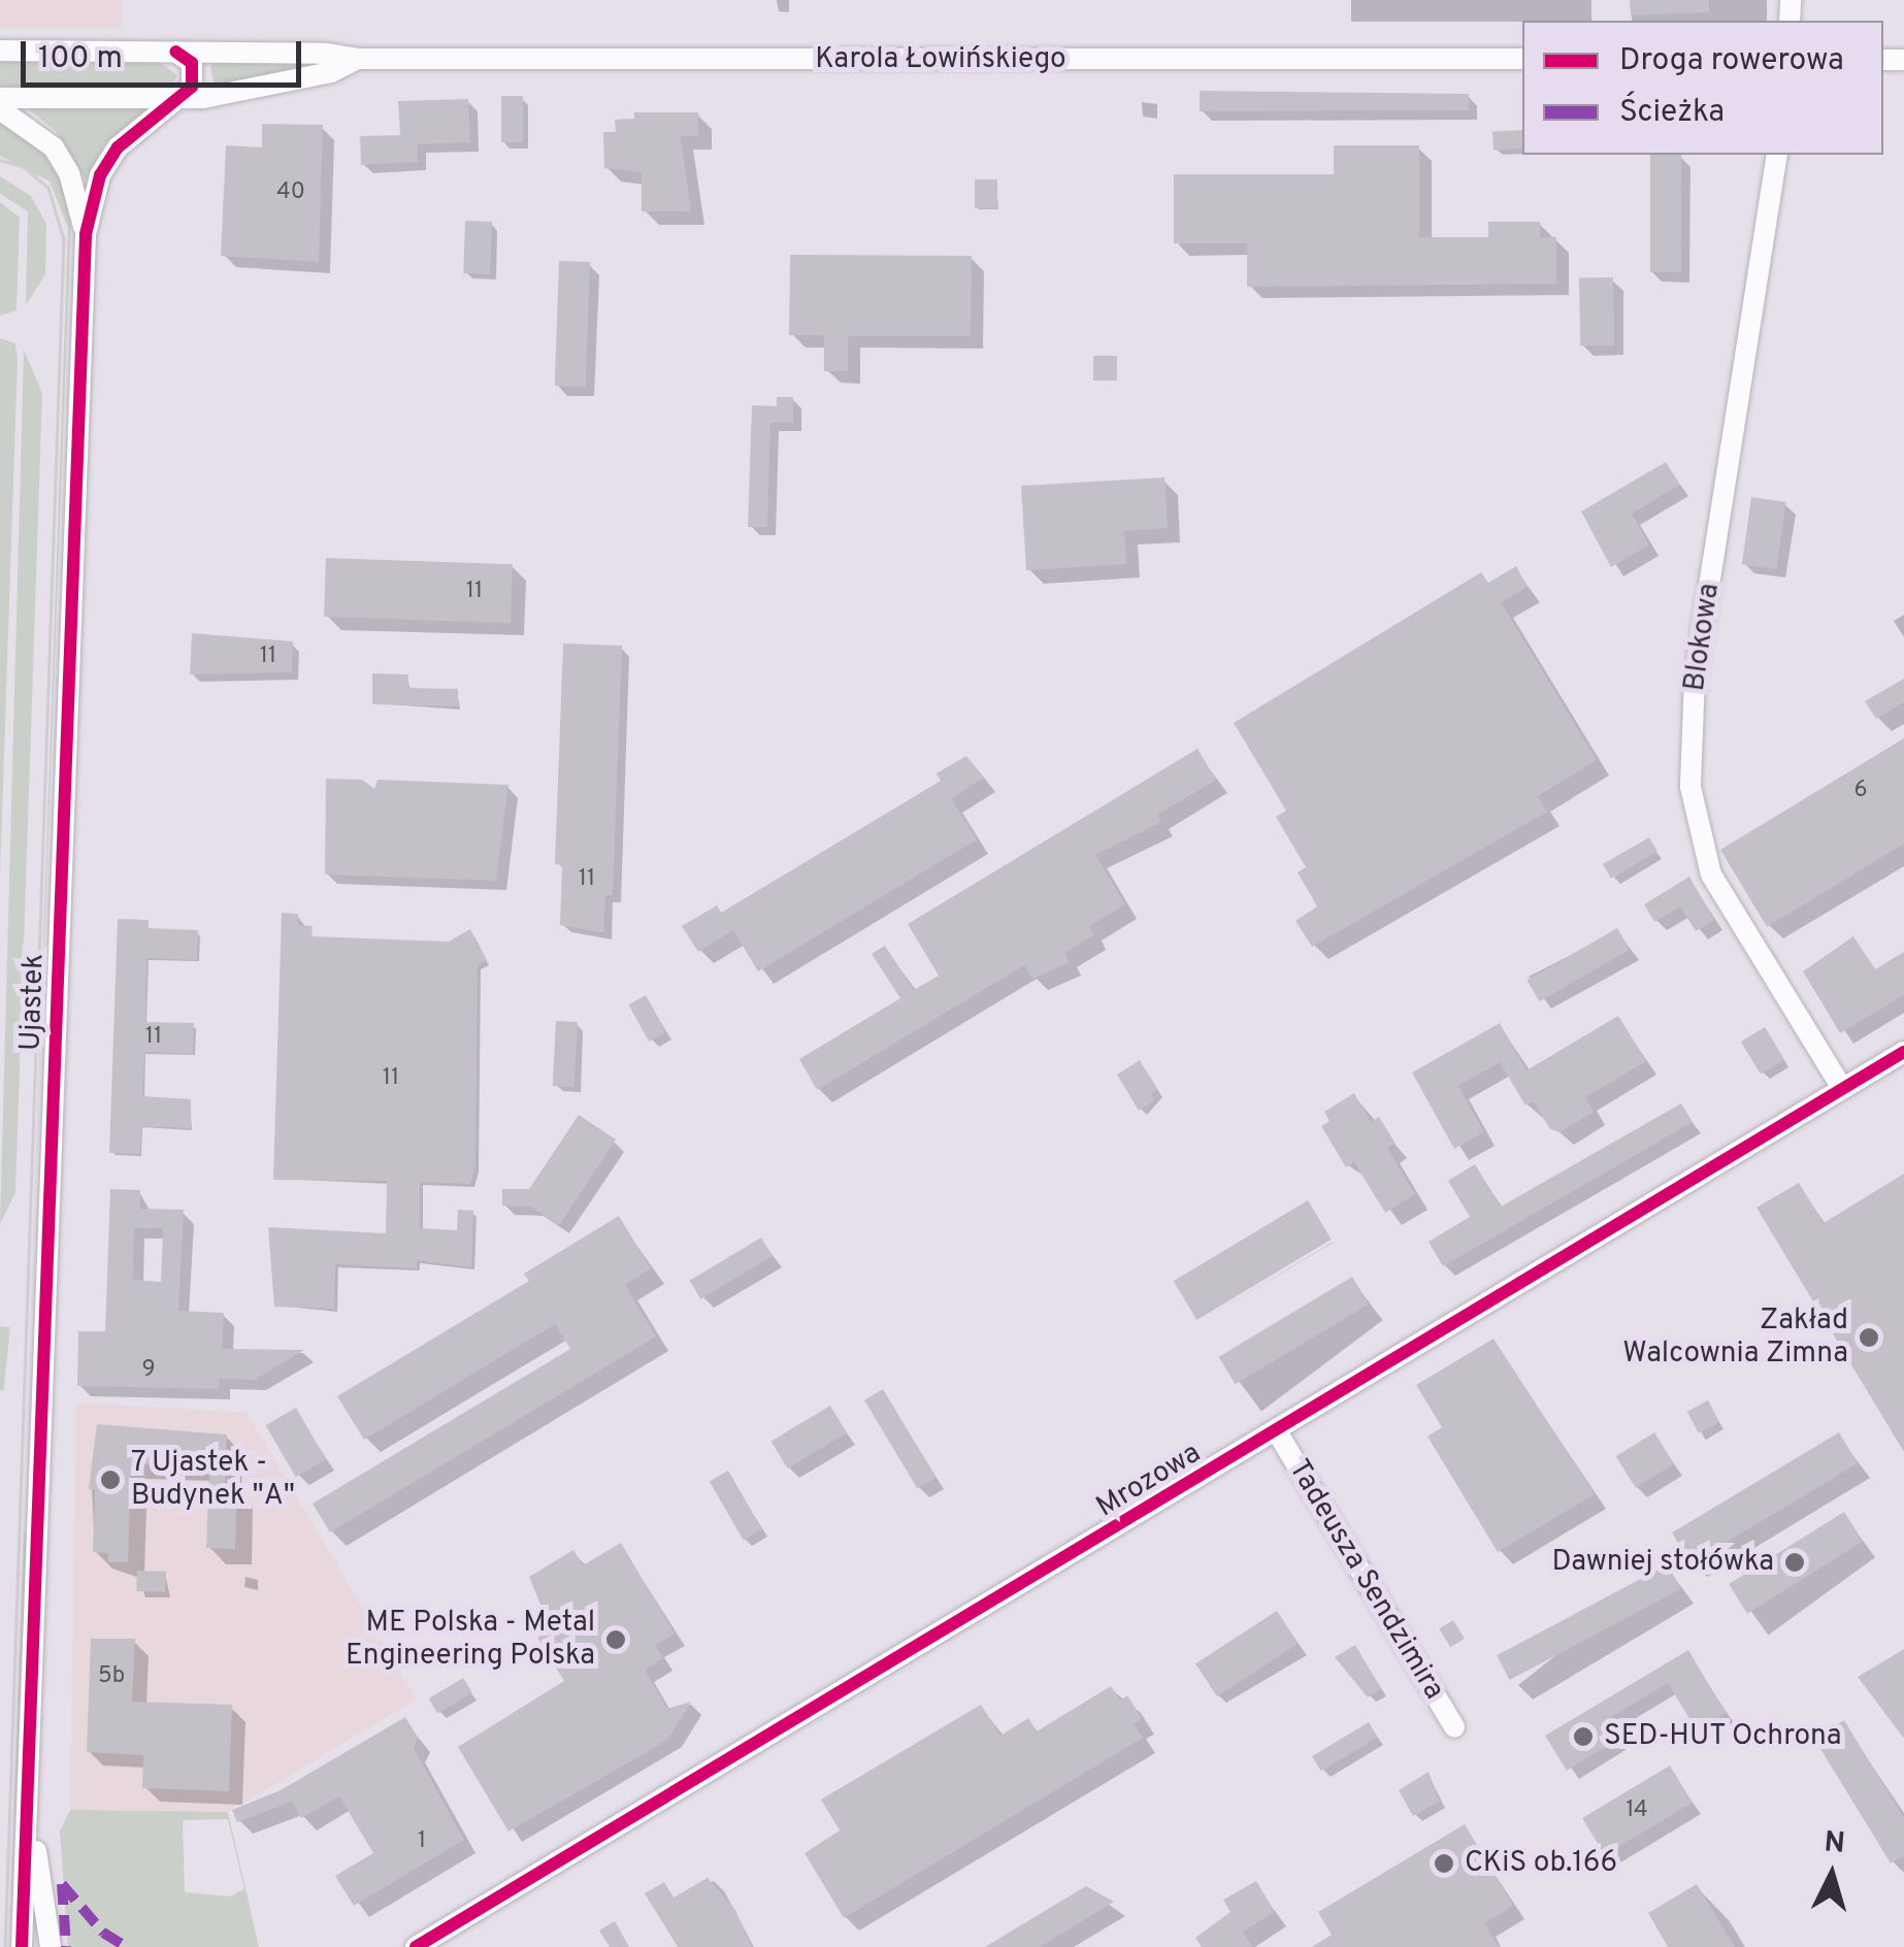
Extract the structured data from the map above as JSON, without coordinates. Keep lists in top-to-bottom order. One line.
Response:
{"streets":{"street":["Karola Łowińskiego","Blokowa","Ujastek","Mrozowa","Tadeusza Sendzimira"]},"crossings":[["Karola Łowińskiego","Ujastek"],["Blokowa","Mrozowa"],["Mrozowa","Tadeusza Sendzimira"]],"places":["Zakład Walcownia Zimna","7 Ujastek - Budynek \"A\"","Dawniej stołówka","ME Polska - Metal Engineering Polska","SED-HUT Ochrona","CKiS ob.166"],"house_numbers":["40","11","11","6","11","11","11","9","5b","14","1"],"legend":["Droga rowerowa","Ścieżka"],"scale_bar":"100 m","north":"top"}
